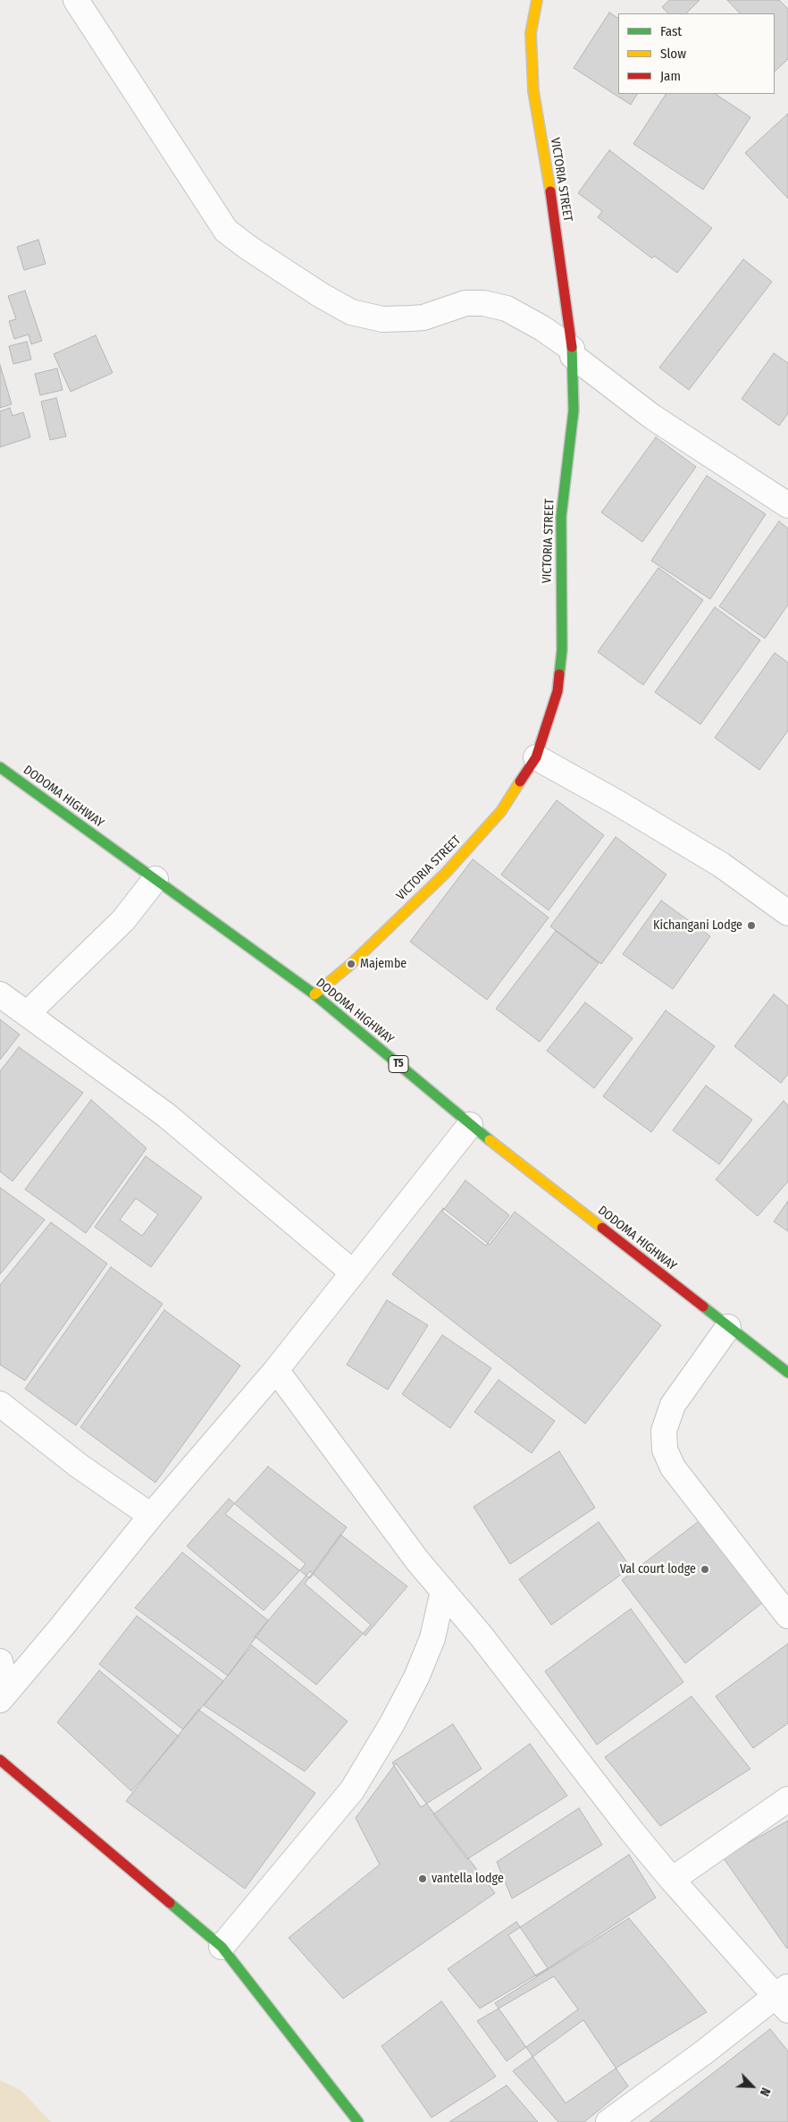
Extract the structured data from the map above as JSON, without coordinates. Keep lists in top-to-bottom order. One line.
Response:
{"streets":{"main road":["VICTORIA STREET","DODOMA HIGHWAY","T5"]},"crossings":[["VICTORIA STREET","DODOMA HIGHWAY"]],"places":["Kichangani Lodge","Majembe","Val court lodge","vantella lodge"],"legend":["Fast","Slow","Jam"],"north":"bottom right"}
